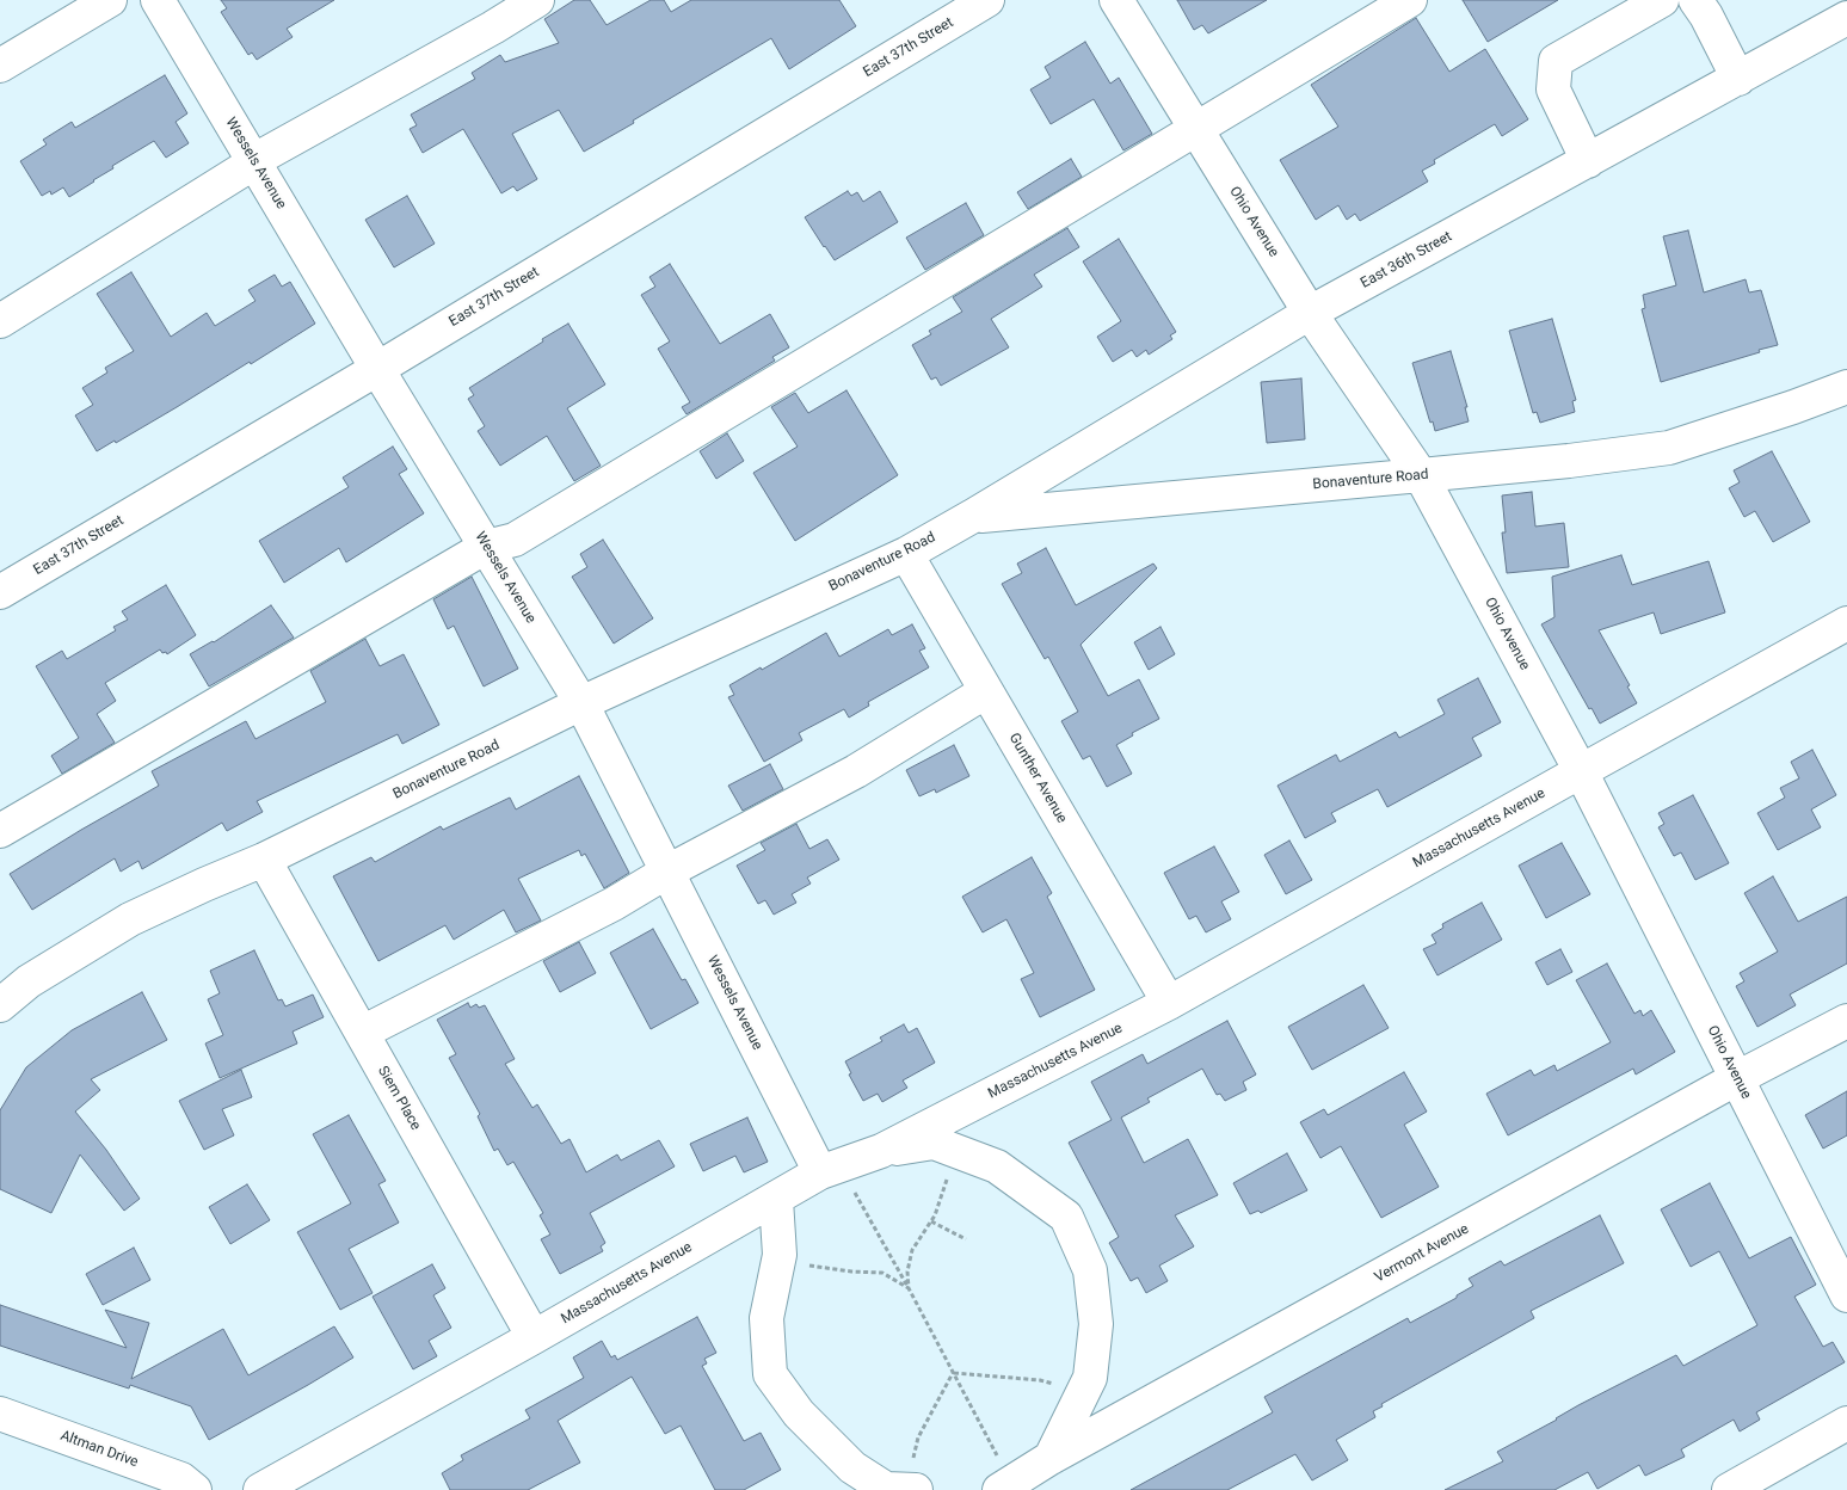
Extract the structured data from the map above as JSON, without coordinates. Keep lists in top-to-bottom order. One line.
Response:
{"streets":{"street":["East 37th Street","Wessels Avenue","Ohio Avenue","East 36th Street","Bonaventure Road","Gunther Avenue","Massachusetts Avenue","Siem Place","Vermont Avenue","Altman Drive"]},"crossings":[["East 37th Street","Wessels Avenue"],["Wessels Avenue","Bonaventure Road"],["Wessels Avenue","Massachusetts Avenue"],["Ohio Avenue","East 36th Street"],["Ohio Avenue","Bonaventure Road"],["Ohio Avenue","Massachusetts Avenue"],["Ohio Avenue","Vermont Avenue"],["East 36th Street","Bonaventure Road"],["Bonaventure Road","Gunther Avenue"],["Bonaventure Road","Siem Place"],["Gunther Avenue","Massachusetts Avenue"],["Massachusetts Avenue","Siem Place"]]}
